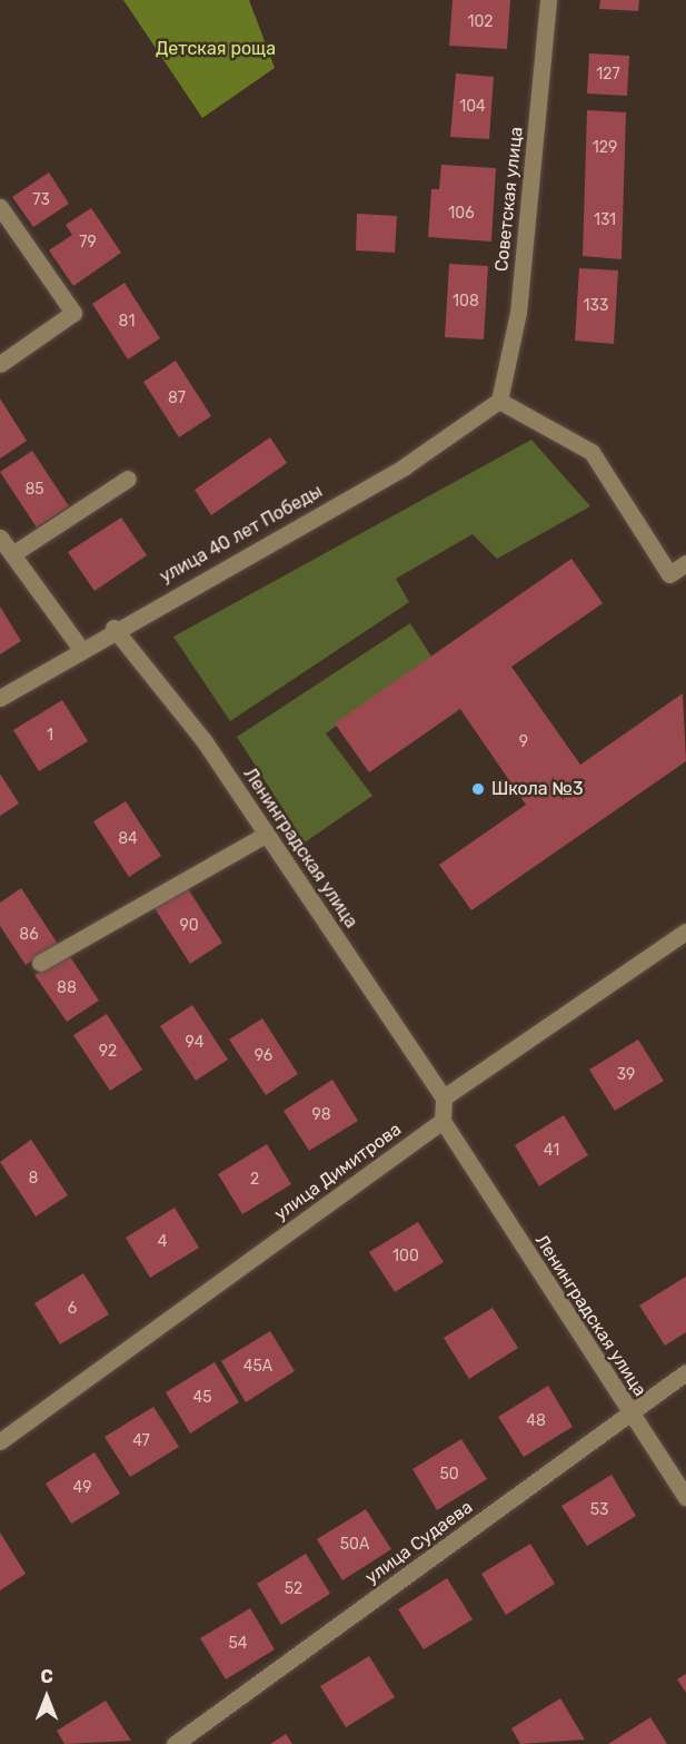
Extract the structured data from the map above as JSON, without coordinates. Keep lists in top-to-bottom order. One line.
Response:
{"streets":{"street":["Советская улица","улица 40 лет Победы","Ленинградская улица","улица Димитрова","улица Судаева"]},"crossings":[["Советская улица","улица 40 лет Победы"],["улица 40 лет Победы","Ленинградская улица"],["Ленинградская улица","улица Димитрова"],["Ленинградская улица","улица Судаева"]],"parks":["Детская роща"],"places":["Школа №3"],"house_numbers":["102","127","104","129","73","106","131","79","108","133","81","87","85","1","9","84","90","86","88","94","92","96","39","98","41","8","2","4","100","6","45А","45","48","47","50","49","53","50А","52","54"],"north":"top"}
